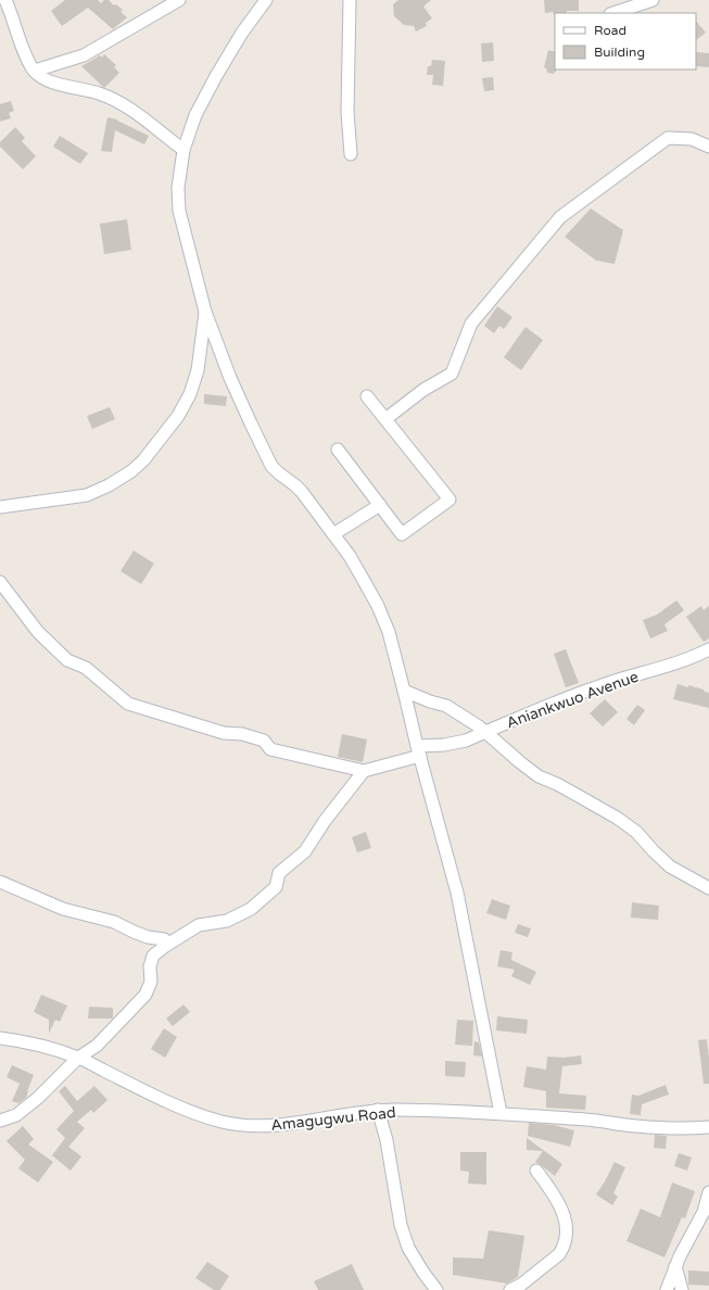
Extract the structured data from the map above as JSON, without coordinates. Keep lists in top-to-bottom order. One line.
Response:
{"streets":{"street":["Aniankwuo Avenue","Amagugwu Road"]},"legend":["Road","Building"]}
